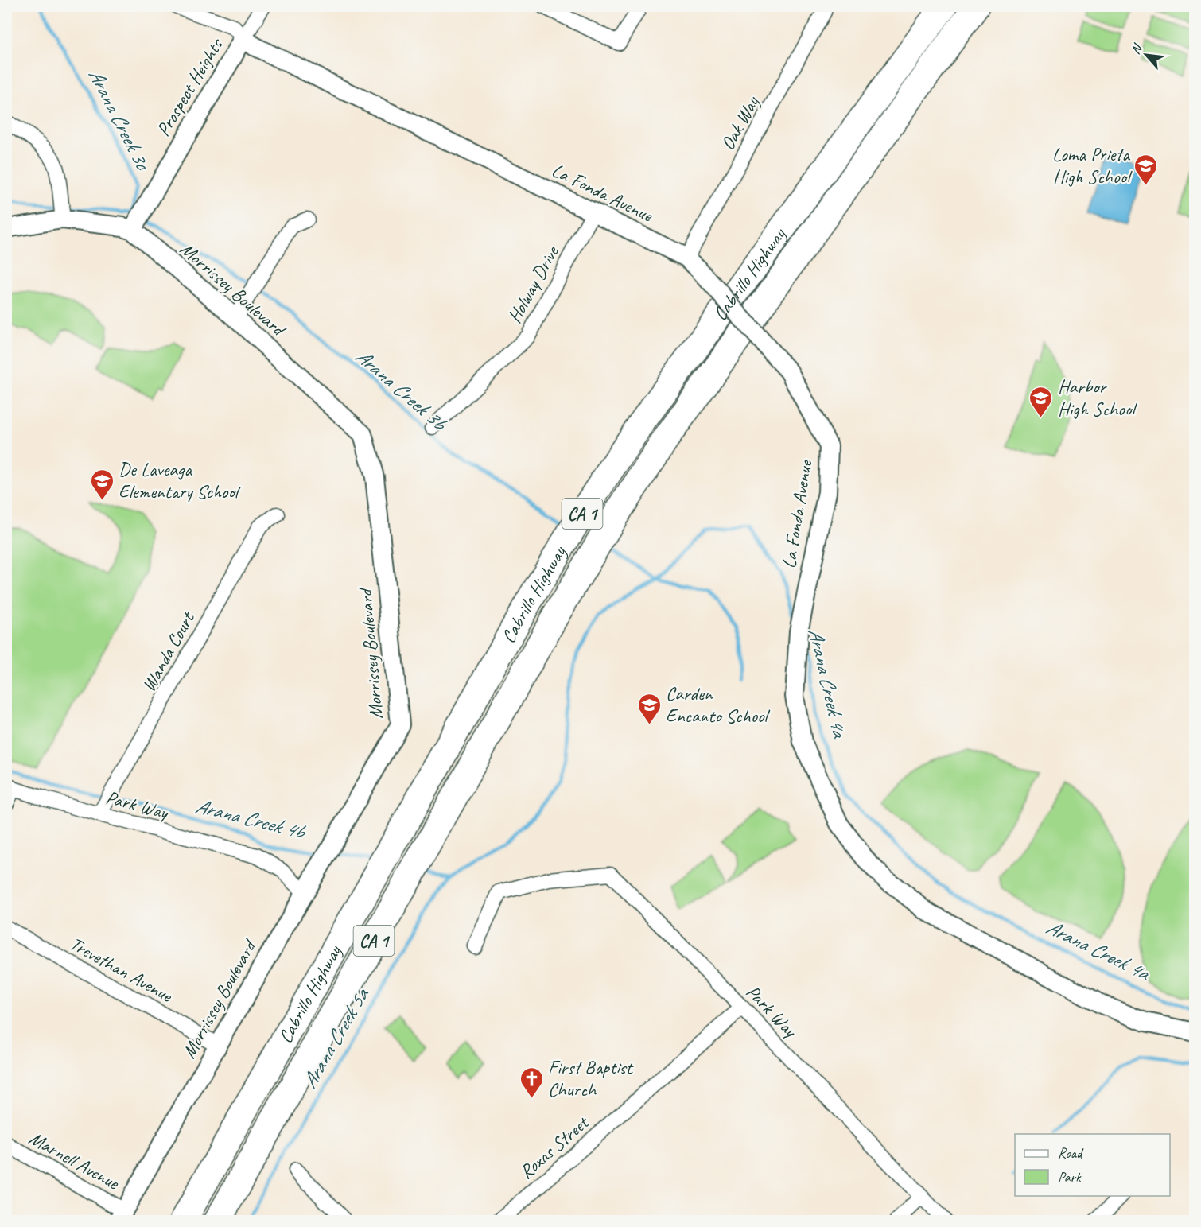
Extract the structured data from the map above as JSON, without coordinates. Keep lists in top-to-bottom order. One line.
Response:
{"streets":{"highway":["Cabrillo Highway","CA 1"],"street":["Prospect Heights","Oak Way","La Fonda Avenue","Holway Drive","Morrissey Boulevard","Wanda Court","Park Way","Trevethan Avenue","Roxas Street","Marnell Avenue"]},"crossings":[["Prospect Heights","La Fonda Avenue"],["Prospect Heights","Morrissey Boulevard"],["Oak Way","La Fonda Avenue"],["La Fonda Avenue","Holway Drive"],["Morrissey Boulevard","Park Way"],["Morrissey Boulevard","Trevethan Avenue"],["Morrissey Boulevard","Marnell Avenue"],["Wanda Court","Park Way"],["Park Way","Roxas Street"]],"water":["Arana Creek 3c","Arana Creek 3b","Arana Creek 4a","Arana Creek 4b","Arana Creek 5a"],"places":{"school or university":["Loma Prieta High School","Harbor High School","De Laveaga Elementary School","Carden Encanto School"],"church":["First Baptist Church"]},"legend":["Road","Park"],"north":"top left"}
